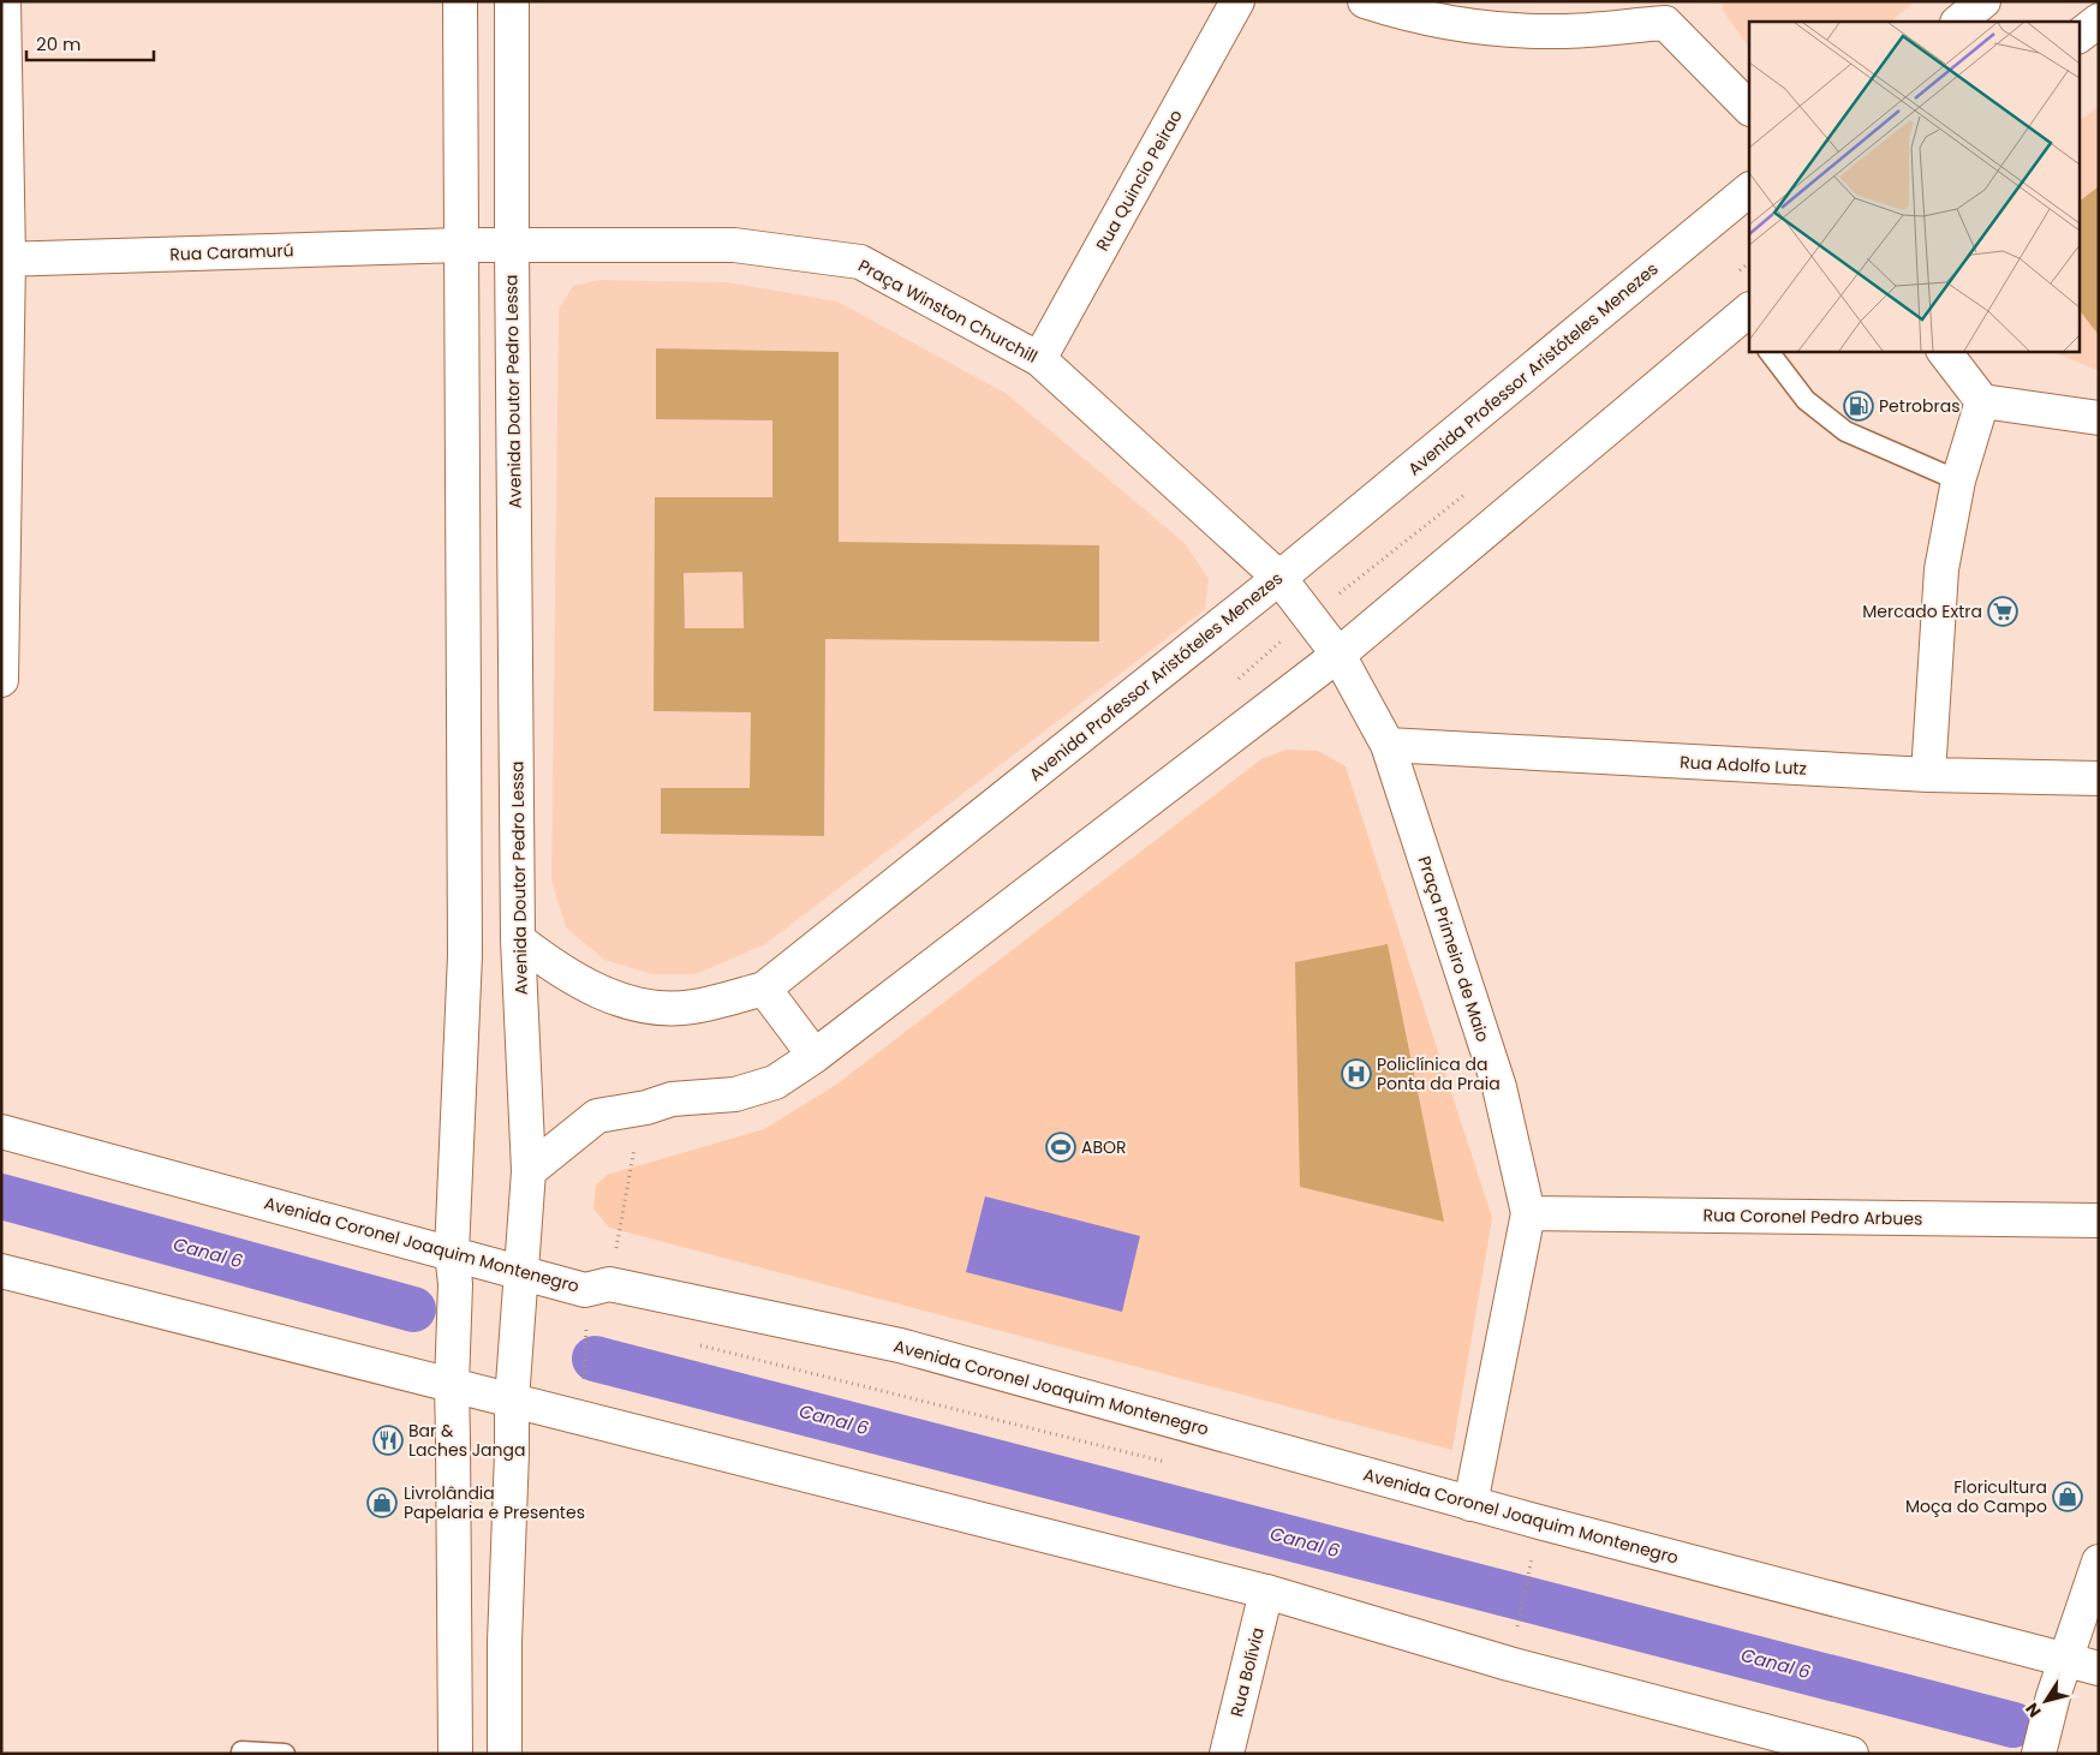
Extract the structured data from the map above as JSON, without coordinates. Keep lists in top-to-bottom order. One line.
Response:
{"streets":{"main road":["Rua Quincio Peirao","Rua Caramurú","Praça Winston Churchill","Avenida Professor Aristóteles Menezes","Avenida Doutor Pedro Lessa","Rua Adolfo Lutz","Praça Primeiro de Maio","Rua Coronel Pedro Arbues","Avenida Coronel Joaquim Montenegro","Rua Bolívia"]},"crossings":[["Rua Quincio Peirao","Praça Winston Churchill"],["Rua Caramurú","Praça Winston Churchill"],["Praça Winston Churchill","Avenida Professor Aristóteles Menezes"],["Praça Winston Churchill","Avenida Doutor Pedro Lessa"],["Praça Winston Churchill","Praça Primeiro de Maio"],["Avenida Professor Aristóteles Menezes","Avenida Doutor Pedro Lessa"],["Avenida Doutor Pedro Lessa","Avenida Coronel Joaquim Montenegro"],["Rua Adolfo Lutz","Praça Primeiro de Maio"],["Praça Primeiro de Maio","Rua Coronel Pedro Arbues"],["Praça Primeiro de Maio","Avenida Coronel Joaquim Montenegro"]],"water":["Canal 6"],"places":{"fuel station":["Petrobras"],"supermarket":["Mercado Extra"],"hospital":["Policlínica da Ponta da Praia"],"sports":["ABOR"],"restaurant":["Bar & Laches Janga"],"shop":["Floricultura Moça do Campo","Livrolândia Papelaria e Presentes"]},"scale_bar":"20 m","north":"bottom left"}
